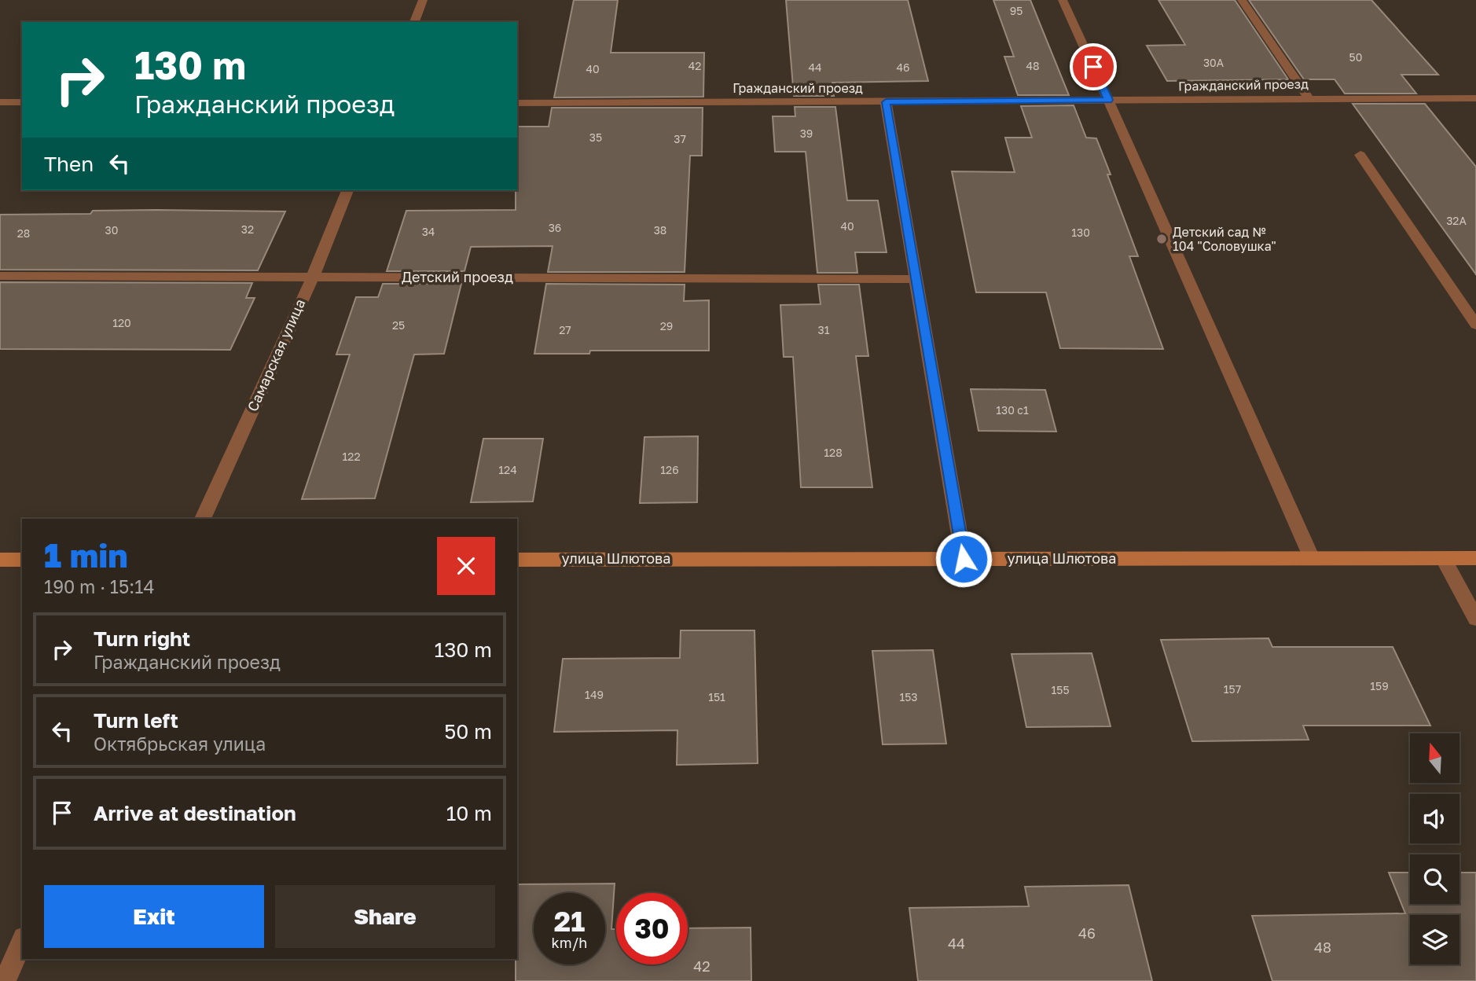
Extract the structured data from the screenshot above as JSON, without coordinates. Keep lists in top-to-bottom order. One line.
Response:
{"streets":{"main road":["улица Шлютова"],"street":["Гражданский проезд","Детский проезд","Самарская улица"]},"crossings":[["Детский проезд","Самарская улица"]],"places":["Детский сад № 104 \"Соловушка\""],"house_numbers":["95","50","30А","42","48","44","46","40","39","35","37","32А","40","36","32","30","38","34","130","28","120","25","29","27","31","130 с1","128","122","124","126","159","157","155","149","151","153","46","44","48","42"],"north":"top","page":{"turn":["130 m","Гражданский проезд"],"then":"Then","heading":["1 min","190 m · 15:14"],"list":[{"name":"Turn right","note":"Гражданский проезд","value":"130 m"},{"name":"Turn left","note":"Октябрьская улица","value":"50 m"},{"name":"Arrive at destination","value":"10 m"}],"buttons":["Exit","Share"],"speed":"21 km/h","limit":"30"}}
